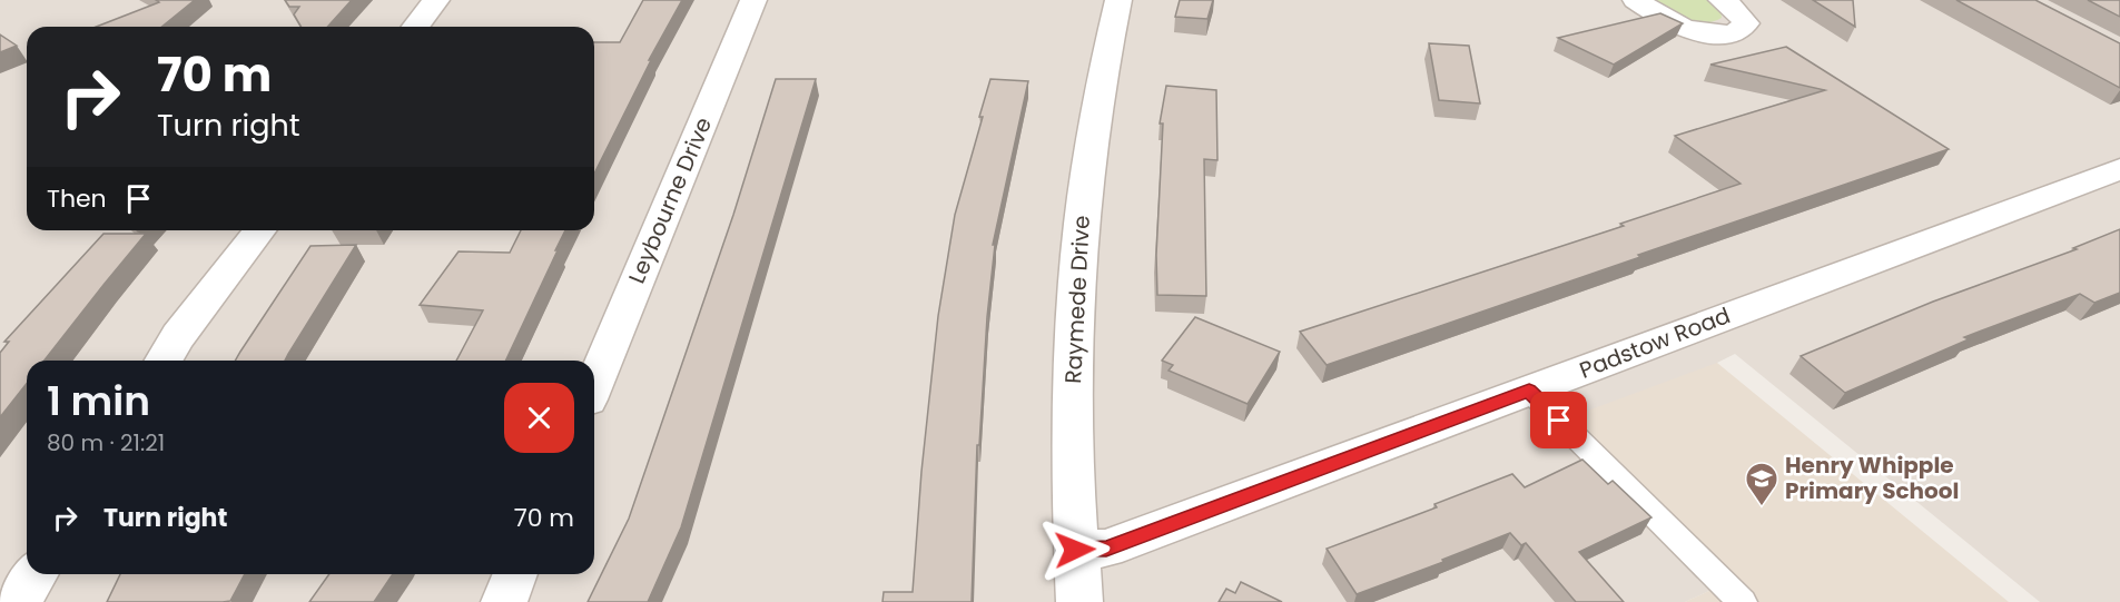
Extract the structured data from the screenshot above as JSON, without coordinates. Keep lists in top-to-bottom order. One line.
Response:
{"streets":{"street":["Leybourne Drive","Raymede Drive","Padstow Road"]},"crossings":[["Raymede Drive","Padstow Road"]],"places":{"school or university":["Henry Whipple Primary School"]},"page":{"turn":["70 m","Turn right"],"then":"Then","heading":["1 min","80 m · 21:21"],"list":[{"name":"Turn right","value":"70 m"}]}}
